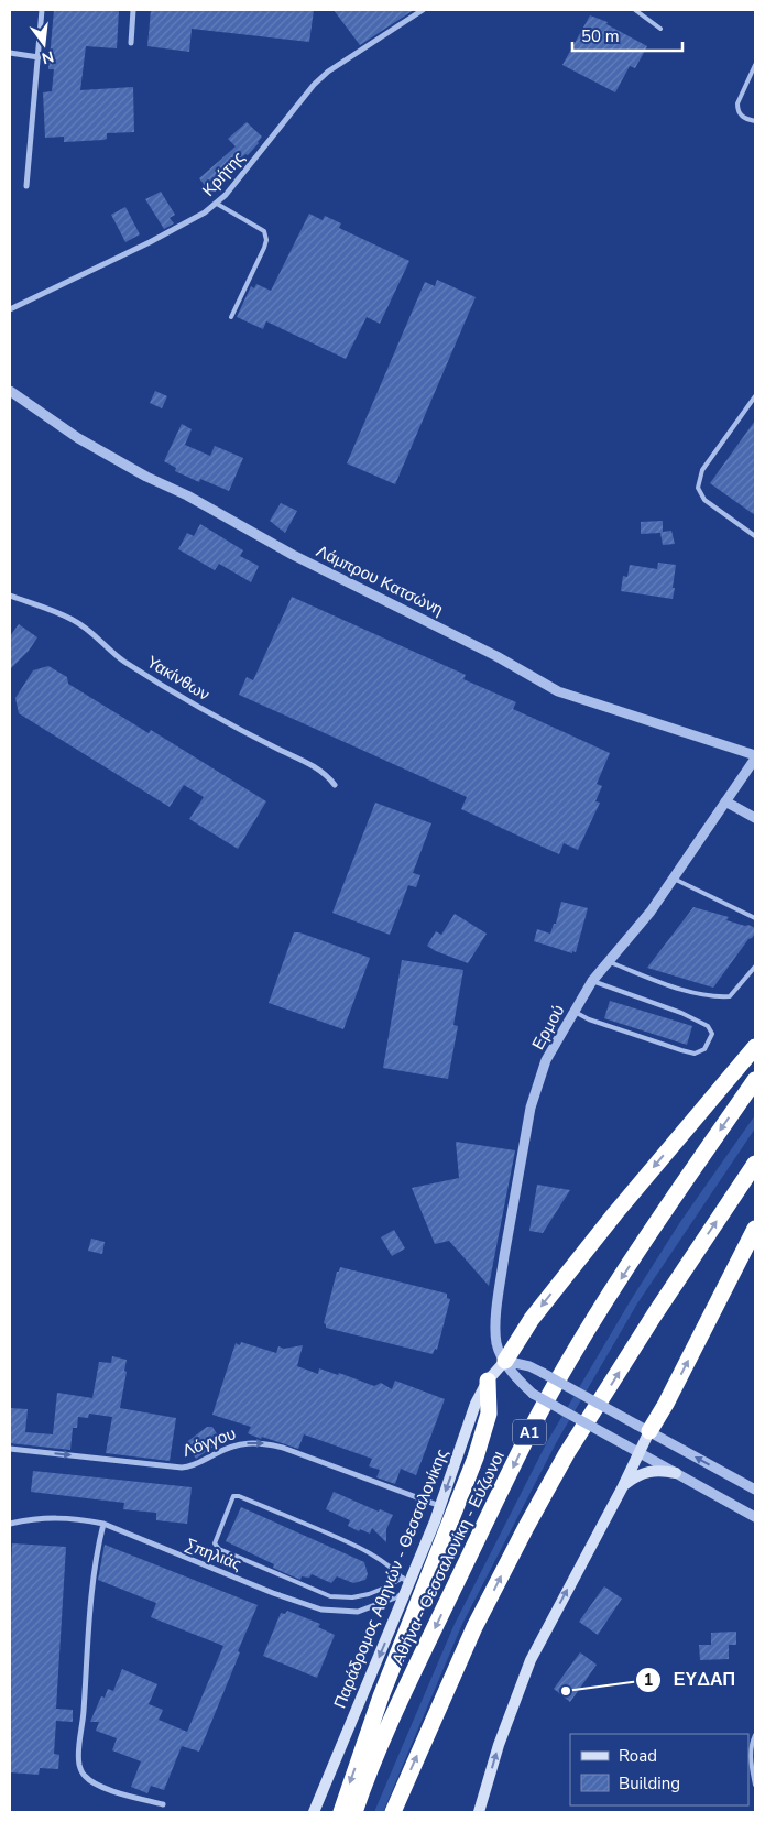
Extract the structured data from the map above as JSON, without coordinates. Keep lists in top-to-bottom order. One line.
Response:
{"streets":{"highway":["Α1","Αθήνα - Θεσσαλονίκη - Εύζωνοι"],"main road":["Παράδρομος Αθηνών - Θεσσαλονίκης"],"street":["Κρήτης","Λάμπρου Κατσώνη","Υακίνθων","Ερμού","Λόγγου","Σπηλιάς"]},"crossings":[["Λάμπρου Κατσώνη","Ερμού"],["Ερμού","Παράδρομος Αθηνών - Θεσσαλονίκης"],["Λόγγου","Παράδρομος Αθηνών - Θεσσαλονίκης"],["Σπηλιάς","Παράδρομος Αθηνών - Θεσσαλονίκης"]],"one_way":["Λόγγου","Παράδρομος Αθηνών - Θεσσαλονίκης"],"places":["ΕΥΔΑΠ"],"legend":["Road","Building"],"scale_bar":"50 m","north":"bottom"}
